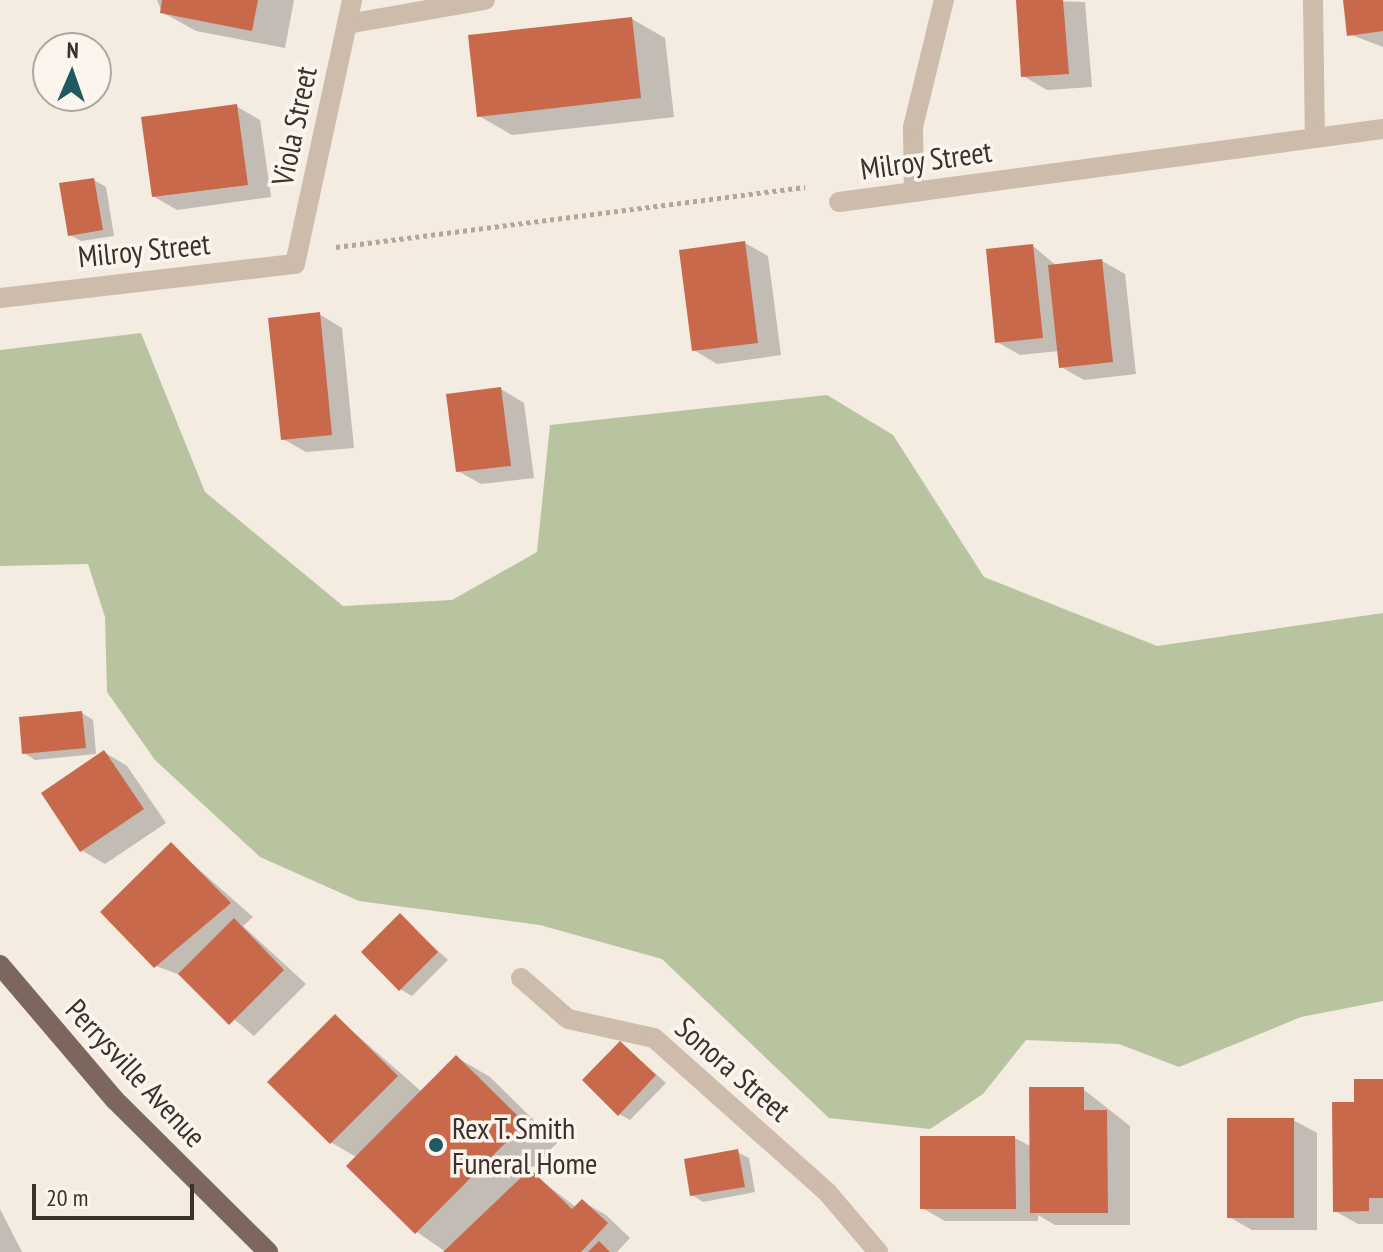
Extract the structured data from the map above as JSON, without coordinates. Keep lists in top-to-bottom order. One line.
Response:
{"streets":{"main road":["Perrysville Avenue"],"street":["Viola Street","Milroy Street","Sonora Street"]},"crossings":[["Viola Street","Milroy Street"]],"places":["Rex T. Smith Funeral Home"],"scale_bar":"20 m","north":"top"}
